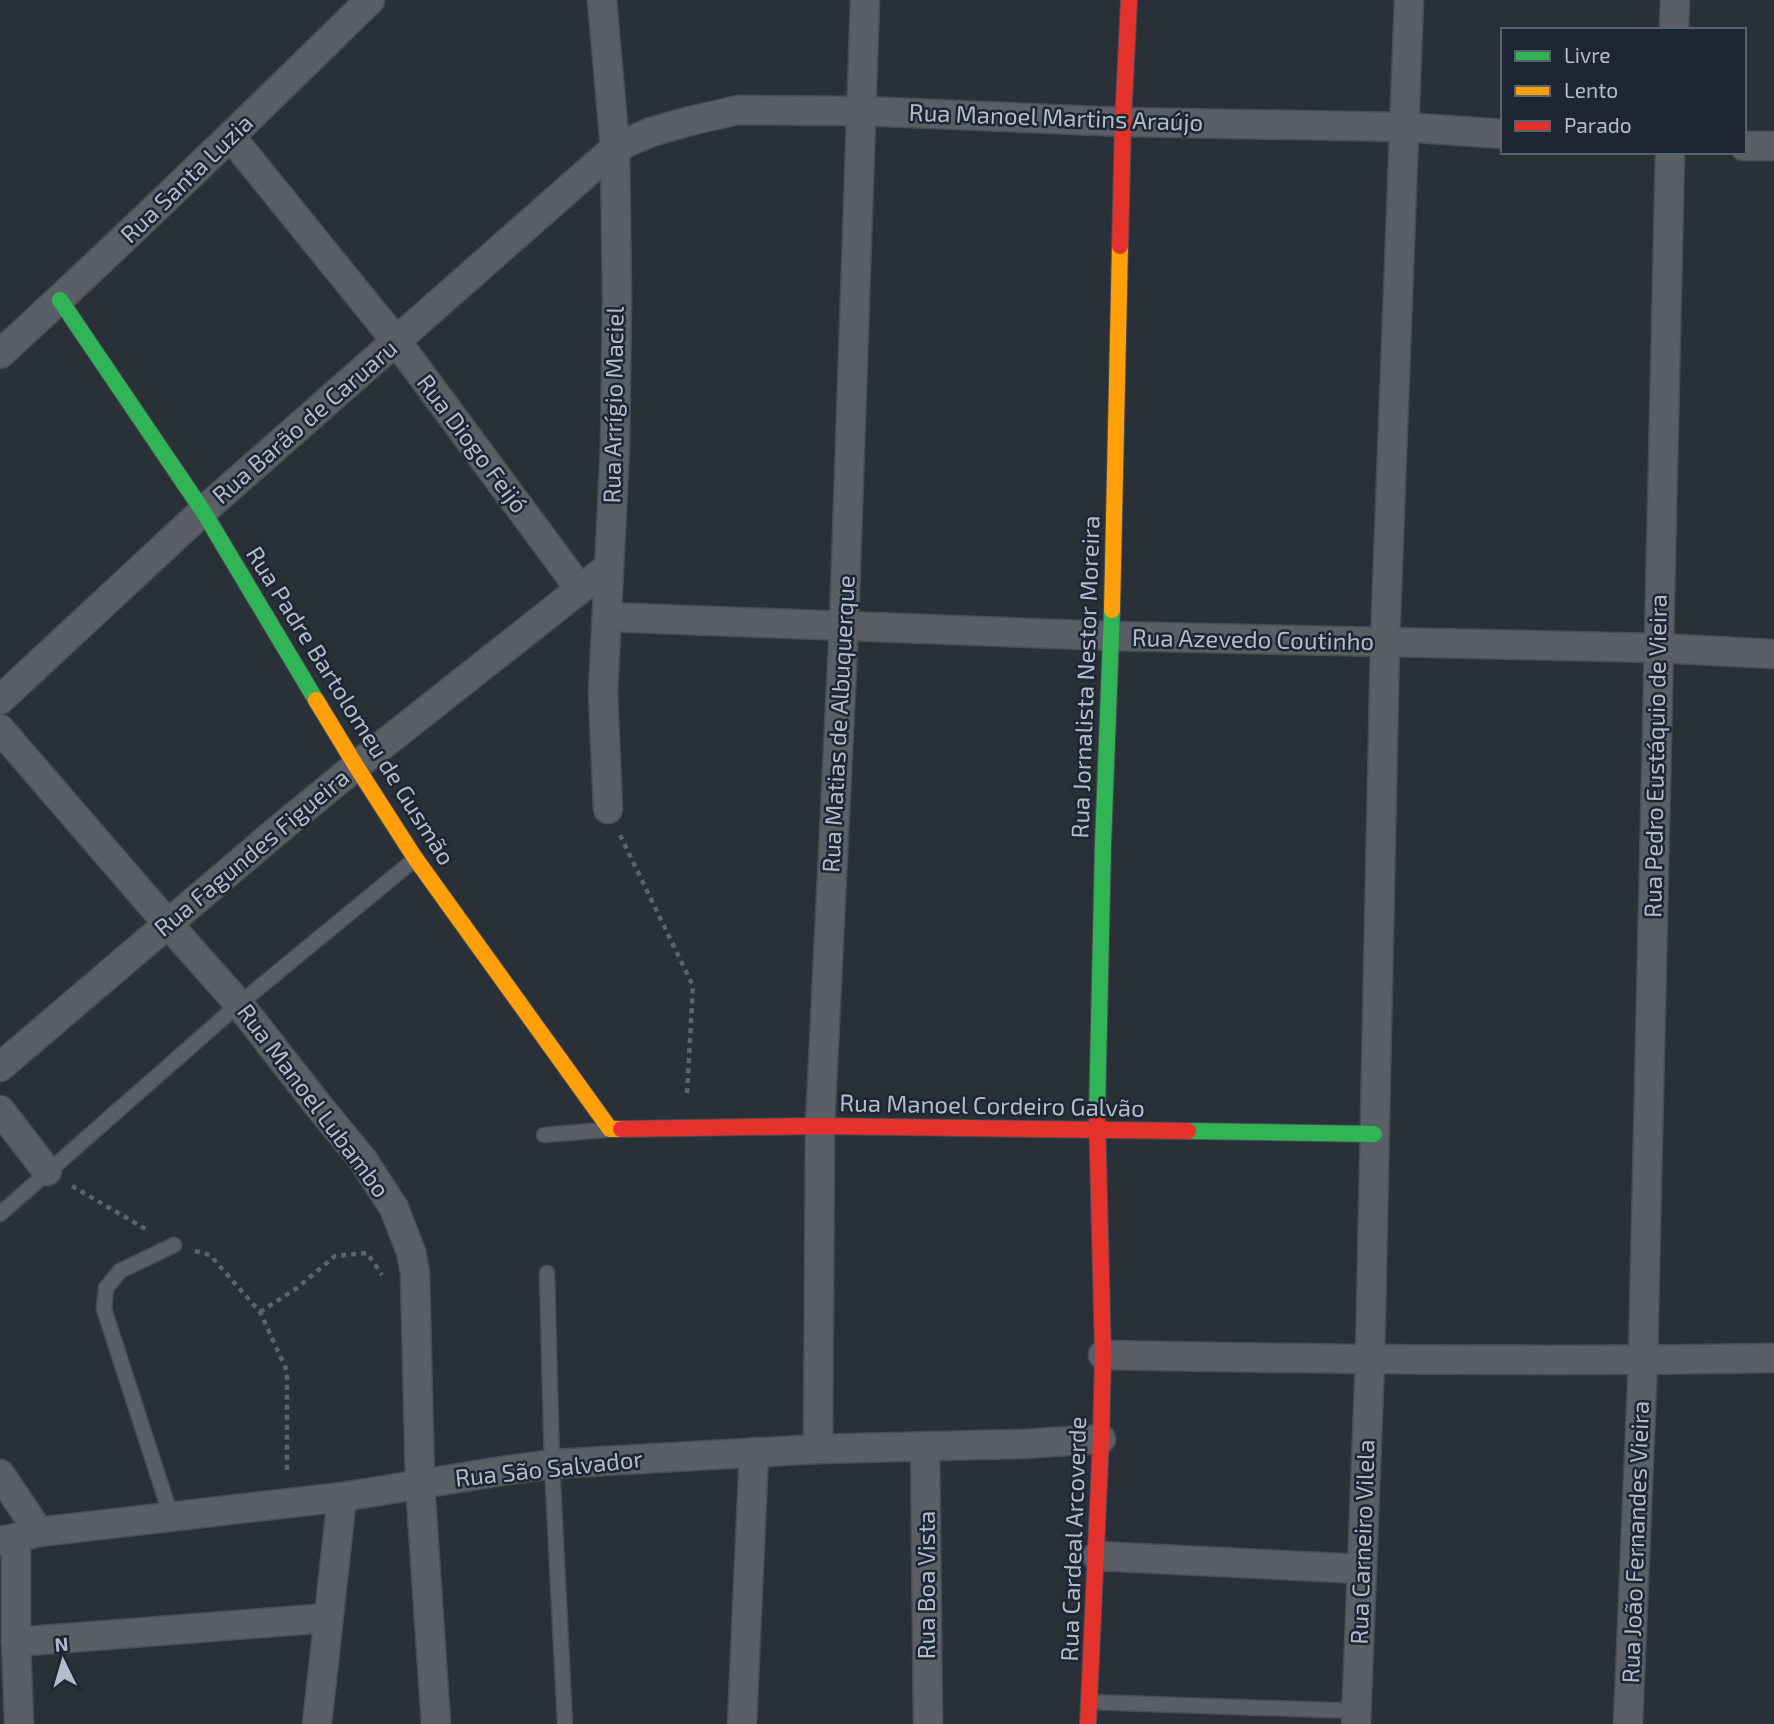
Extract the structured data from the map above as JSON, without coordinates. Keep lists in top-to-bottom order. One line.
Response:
{"streets":{"street":["Rua Manoel Martins Araújo","Rua Santa Luzia","Rua Arrígio Maciel","Rua Barão de Caruaru","Rua Diogo Feijó","Rua Azevedo Coutinho","Rua Jornalista Nestor Moreira","Rua Padre Bartolomeu de Gusmão","Rua Matias de Albuquerque","Rua Pedro Eustáquio de Vieira","Rua Fagundes Figueira","Rua Manoel Lubambo","Rua Manoel Cordeiro Galvão","Rua São Salvador","Rua Cardeal Arcoverde","Rua Carneiro Vilela","Rua João Fernandes Vieira","Rua Boa Vista"]},"crossings":[["Rua Manoel Martins Araújo","Rua Arrígio Maciel"],["Rua Manoel Martins Araújo","Rua Barão de Caruaru"],["Rua Manoel Martins Araújo","Rua Jornalista Nestor Moreira"],["Rua Manoel Martins Araújo","Rua Matias de Albuquerque"],["Rua Manoel Martins Araújo","Rua Carneiro Vilela"],["Rua Santa Luzia","Rua Diogo Feijó"],["Rua Santa Luzia","Rua Padre Bartolomeu de Gusmão"],["Rua Arrígio Maciel","Rua Barão de Caruaru"],["Rua Arrígio Maciel","Rua Azevedo Coutinho"],["Rua Arrígio Maciel","Rua Fagundes Figueira"],["Rua Barão de Caruaru","Rua Diogo Feijó"],["Rua Barão de Caruaru","Rua Padre Bartolomeu de Gusmão"],["Rua Diogo Feijó","Rua Fagundes Figueira"],["Rua Azevedo Coutinho","Rua Jornalista Nestor Moreira"],["Rua Azevedo Coutinho","Rua Matias de Albuquerque"],["Rua Azevedo Coutinho","Rua Pedro Eustáquio de Vieira"],["Rua Azevedo Coutinho","Rua Carneiro Vilela"],["Rua Jornalista Nestor Moreira","Rua Manoel Cordeiro Galvão"],["Rua Jornalista Nestor Moreira","Rua Cardeal Arcoverde"],["Rua Padre Bartolomeu de Gusmão","Rua Fagundes Figueira"],["Rua Padre Bartolomeu de Gusmão","Rua Manoel Cordeiro Galvão"],["Rua Matias de Albuquerque","Rua Manoel Cordeiro Galvão"],["Rua Matias de Albuquerque","Rua São Salvador"],["Rua Pedro Eustáquio de Vieira","Rua João Fernandes Vieira"],["Rua Fagundes Figueira","Rua Manoel Lubambo"],["Rua Manoel Lubambo","Rua São Salvador"],["Rua Manoel Cordeiro Galvão","Rua Carneiro Vilela"],["Rua São Salvador","Rua Cardeal Arcoverde"],["Rua São Salvador","Rua Boa Vista"]],"legend":["Livre","Lento","Parado"],"north":"top"}
